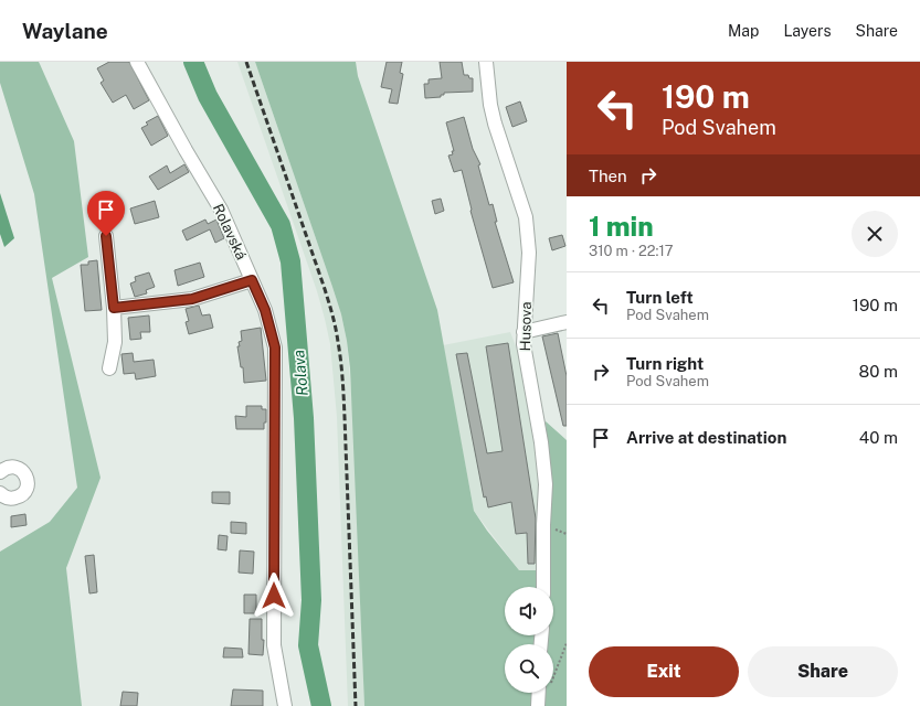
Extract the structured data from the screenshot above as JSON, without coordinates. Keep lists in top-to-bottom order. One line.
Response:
{"streets":{"street":["Rolavská","Husova"]},"water":["Rolava"],"page":{"header":"Waylane","nav":["Map","Layers","Share"],"turn":["190 m","Pod Svahem"],"then":"Then","heading":["1 min","310 m · 22:17"],"list":[{"name":"Turn left","note":"Pod Svahem","value":"190 m"},{"name":"Turn right","note":"Pod Svahem","value":"80 m"},{"name":"Arrive at destination","value":"40 m"}],"buttons":["Exit","Share"]}}
